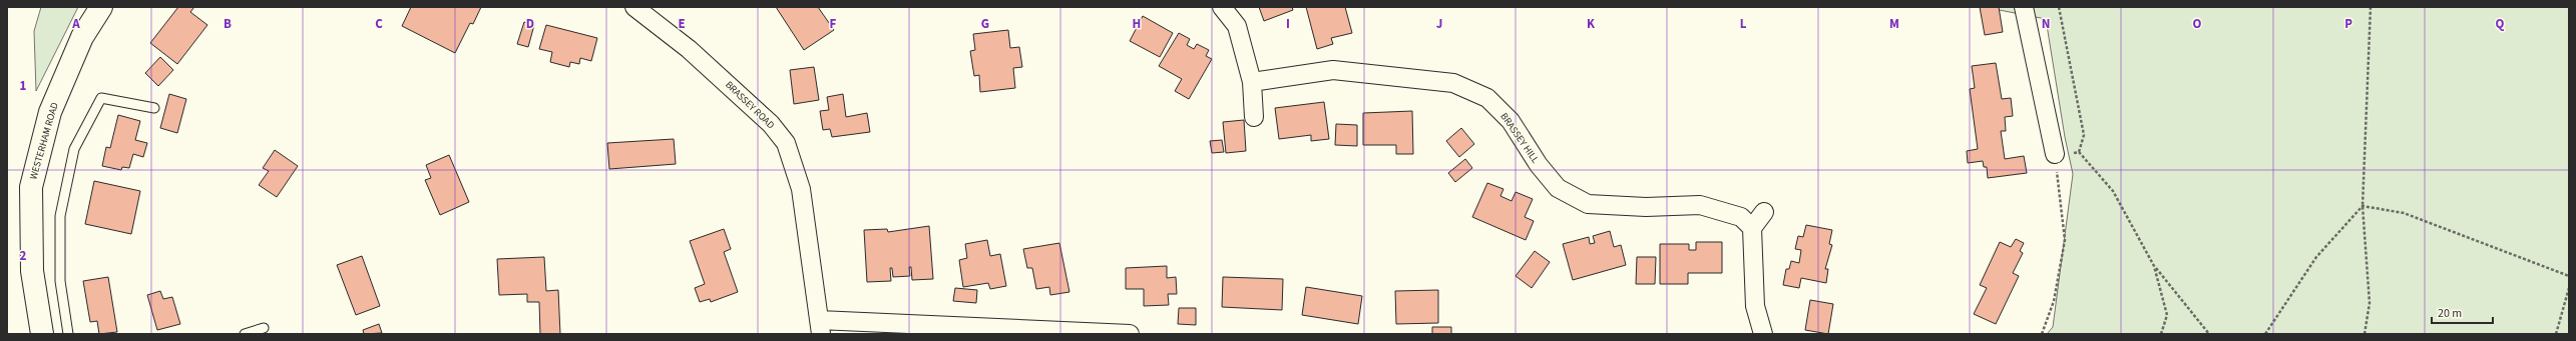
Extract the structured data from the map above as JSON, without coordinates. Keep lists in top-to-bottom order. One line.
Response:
{"streets":{"main road":["WESTERHAM ROAD"],"street":["BRASSEY ROAD","BRASSEY HILL"]},"scale_bar":"20 m","grid":{"columns":["A","B","C","D","E","F","G","H","I","J","K","L","M","N","O","P","Q"],"rows":["1","2"]}}
